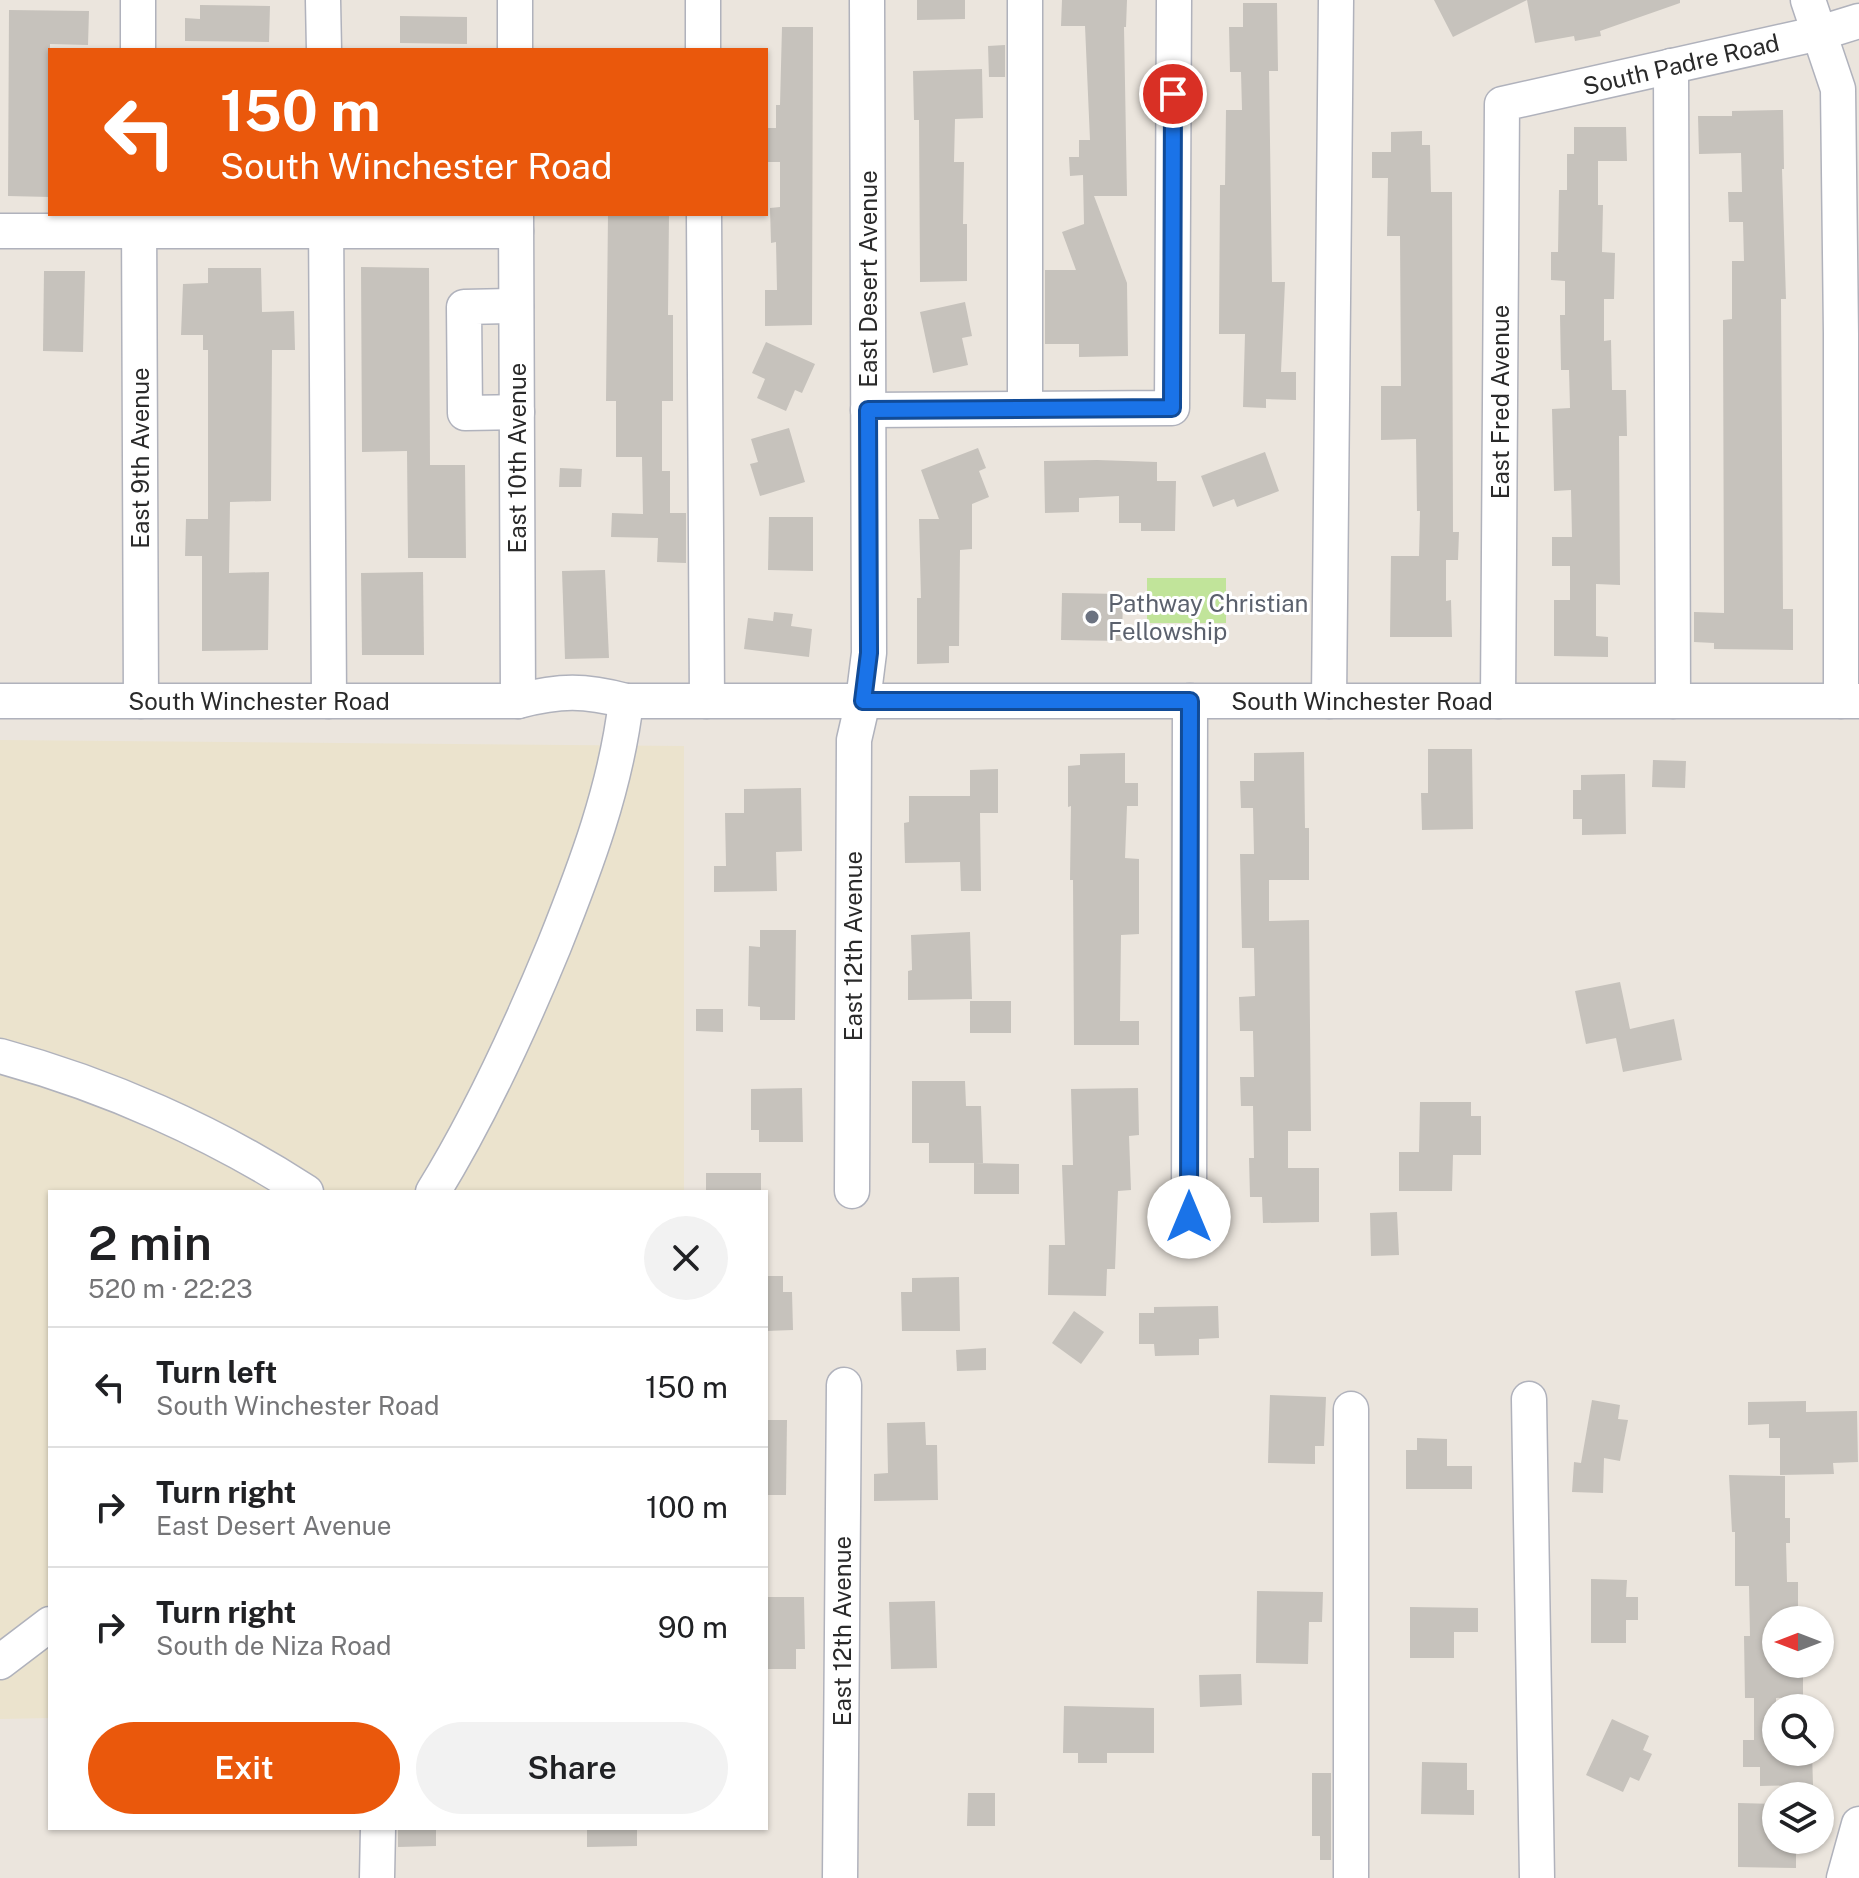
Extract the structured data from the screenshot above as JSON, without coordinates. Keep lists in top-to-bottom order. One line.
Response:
{"streets":{"street":["South Padre Road","East Desert Avenue","East Fred Avenue","East 9th Avenue","East 10th Avenue","South Winchester Road","East 12th Avenue"]},"crossings":[["South Padre Road","East Fred Avenue"],["East Desert Avenue","South Winchester Road"],["East Desert Avenue","East 12th Avenue"],["East Fred Avenue","South Winchester Road"],["East 9th Avenue","South Winchester Road"],["East 10th Avenue","South Winchester Road"],["South Winchester Road","East 12th Avenue"]],"places":["Pathway Christian Fellowship"],"north":"left","page":{"turn":["150 m","South Winchester Road"],"heading":["2 min","520 m · 22:23"],"list":[{"name":"Turn left","note":"South Winchester Road","value":"150 m"},{"name":"Turn right","note":"East Desert Avenue","value":"100 m"},{"name":"Turn right","note":"South de Niza Road","value":"90 m"}],"buttons":["Exit","Share"]}}
